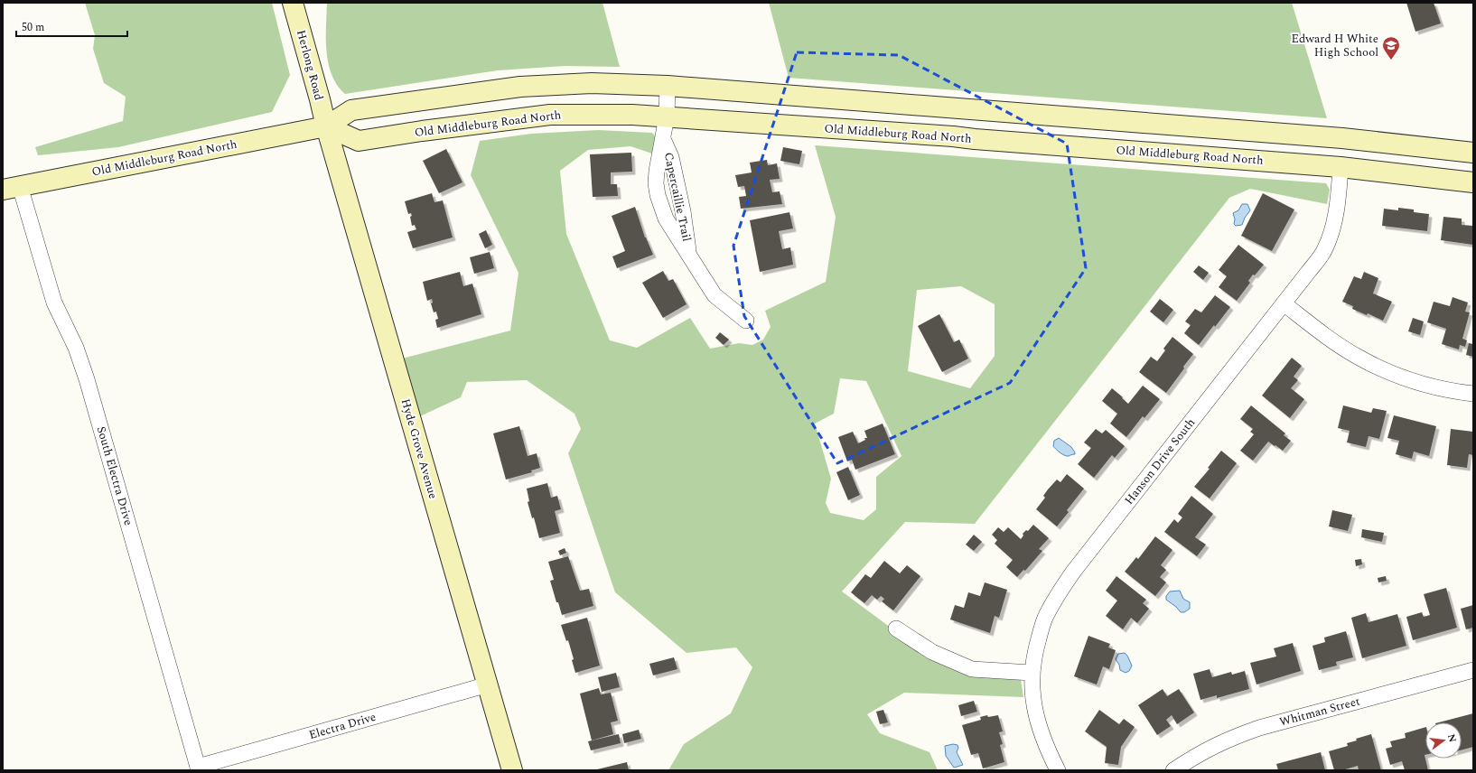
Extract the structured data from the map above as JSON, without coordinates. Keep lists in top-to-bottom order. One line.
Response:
{"streets":{"main road":["Herlong Road","Old Middleburg Road North","Hyde Grove Avenue"],"street":["Capercaillie Trail","Hanson Drive South","South Electra Drive","Whitman Street","Electra Drive"]},"crossings":[["Herlong Road","Old Middleburg Road North"],["Herlong Road","Hyde Grove Avenue"],["Old Middleburg Road North","Capercaillie Trail"],["Old Middleburg Road North","Hyde Grove Avenue"],["Old Middleburg Road North","Hanson Drive South"],["Old Middleburg Road North","South Electra Drive"],["Hyde Grove Avenue","Electra Drive"],["South Electra Drive","Electra Drive"]],"places":{"school or university":["Edward H White High School"]},"scale_bar":"50 m","north":"right"}
